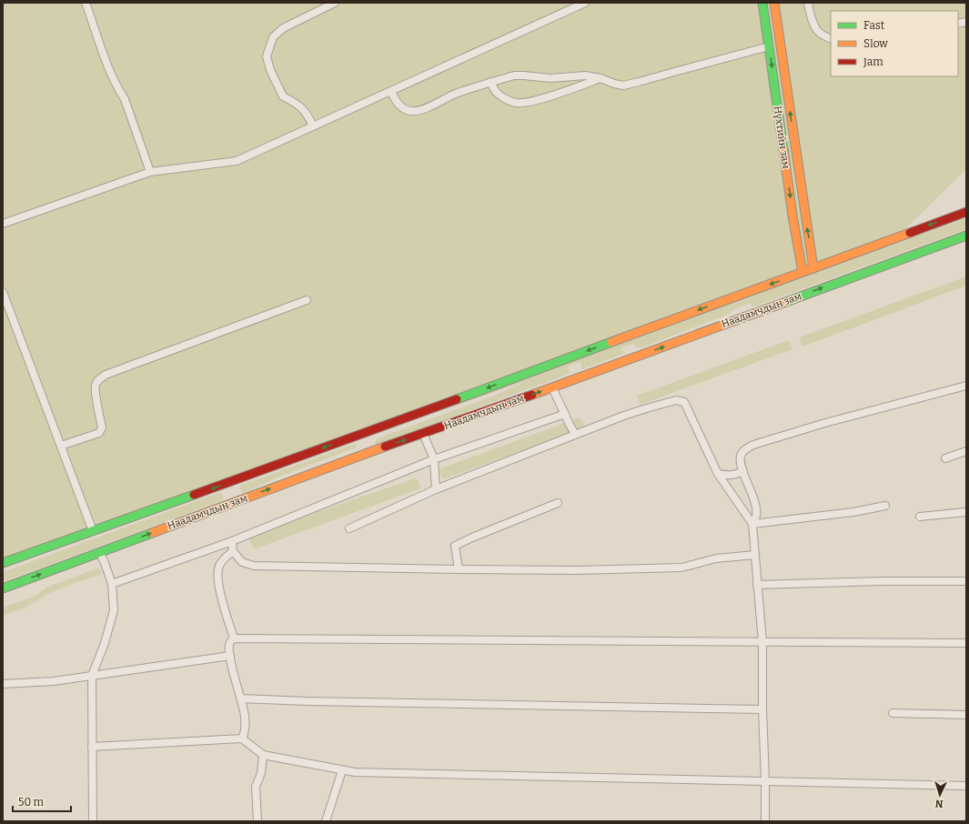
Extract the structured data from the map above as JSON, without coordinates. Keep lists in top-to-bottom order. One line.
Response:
{"streets":{"main road":["Нүхтийн зам","Наадамчдын зам"]},"crossings":[["Нүхтийн зам","Наадамчдын зам"]],"legend":["Fast","Slow","Jam"],"scale_bar":"50 m","north":"bottom"}
